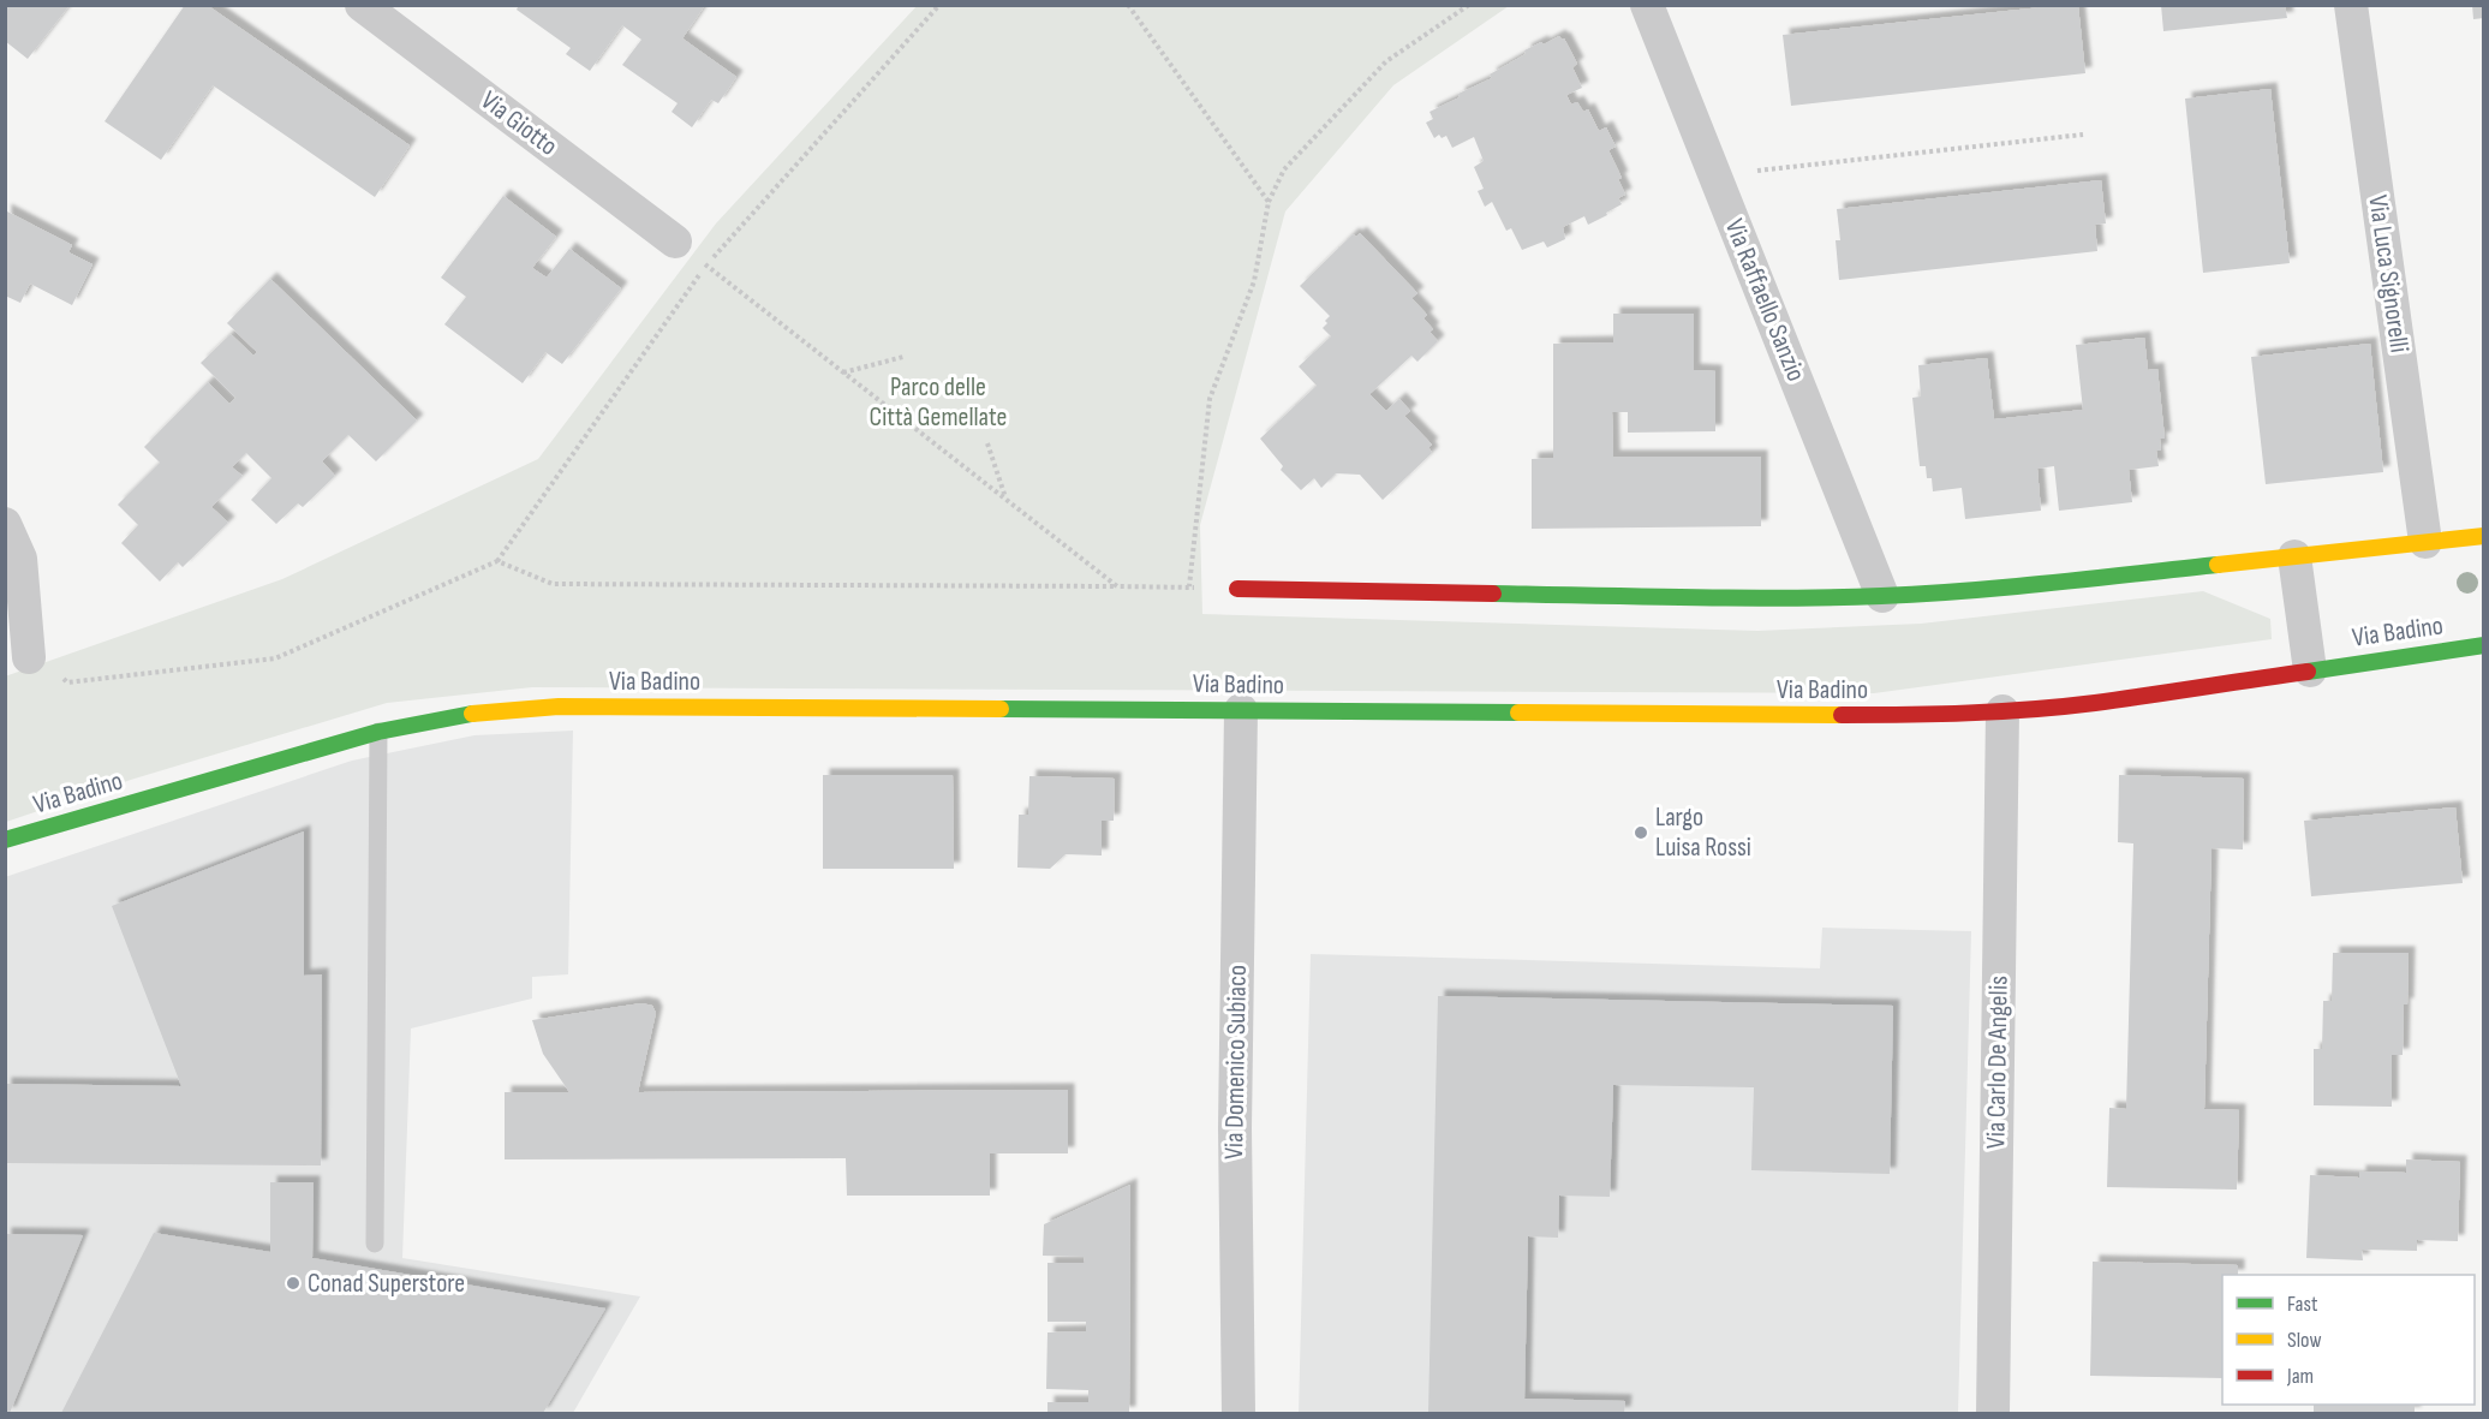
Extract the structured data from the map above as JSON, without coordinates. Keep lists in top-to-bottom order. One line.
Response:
{"streets":{"street":["Via Giotto","Via Luca Signorelli","Via Raffaello Sanzio","Via Badino","Via Domenico Subiaco","Via Carlo De Angelis"]},"crossings":[["Via Badino","Via Domenico Subiaco"],["Via Badino","Via Carlo De Angelis"]],"parks":["Parco delle Città Gemellate"],"places":["Largo Luisa Rossi","Conad Superstore"],"legend":["Fast","Slow","Jam"]}
